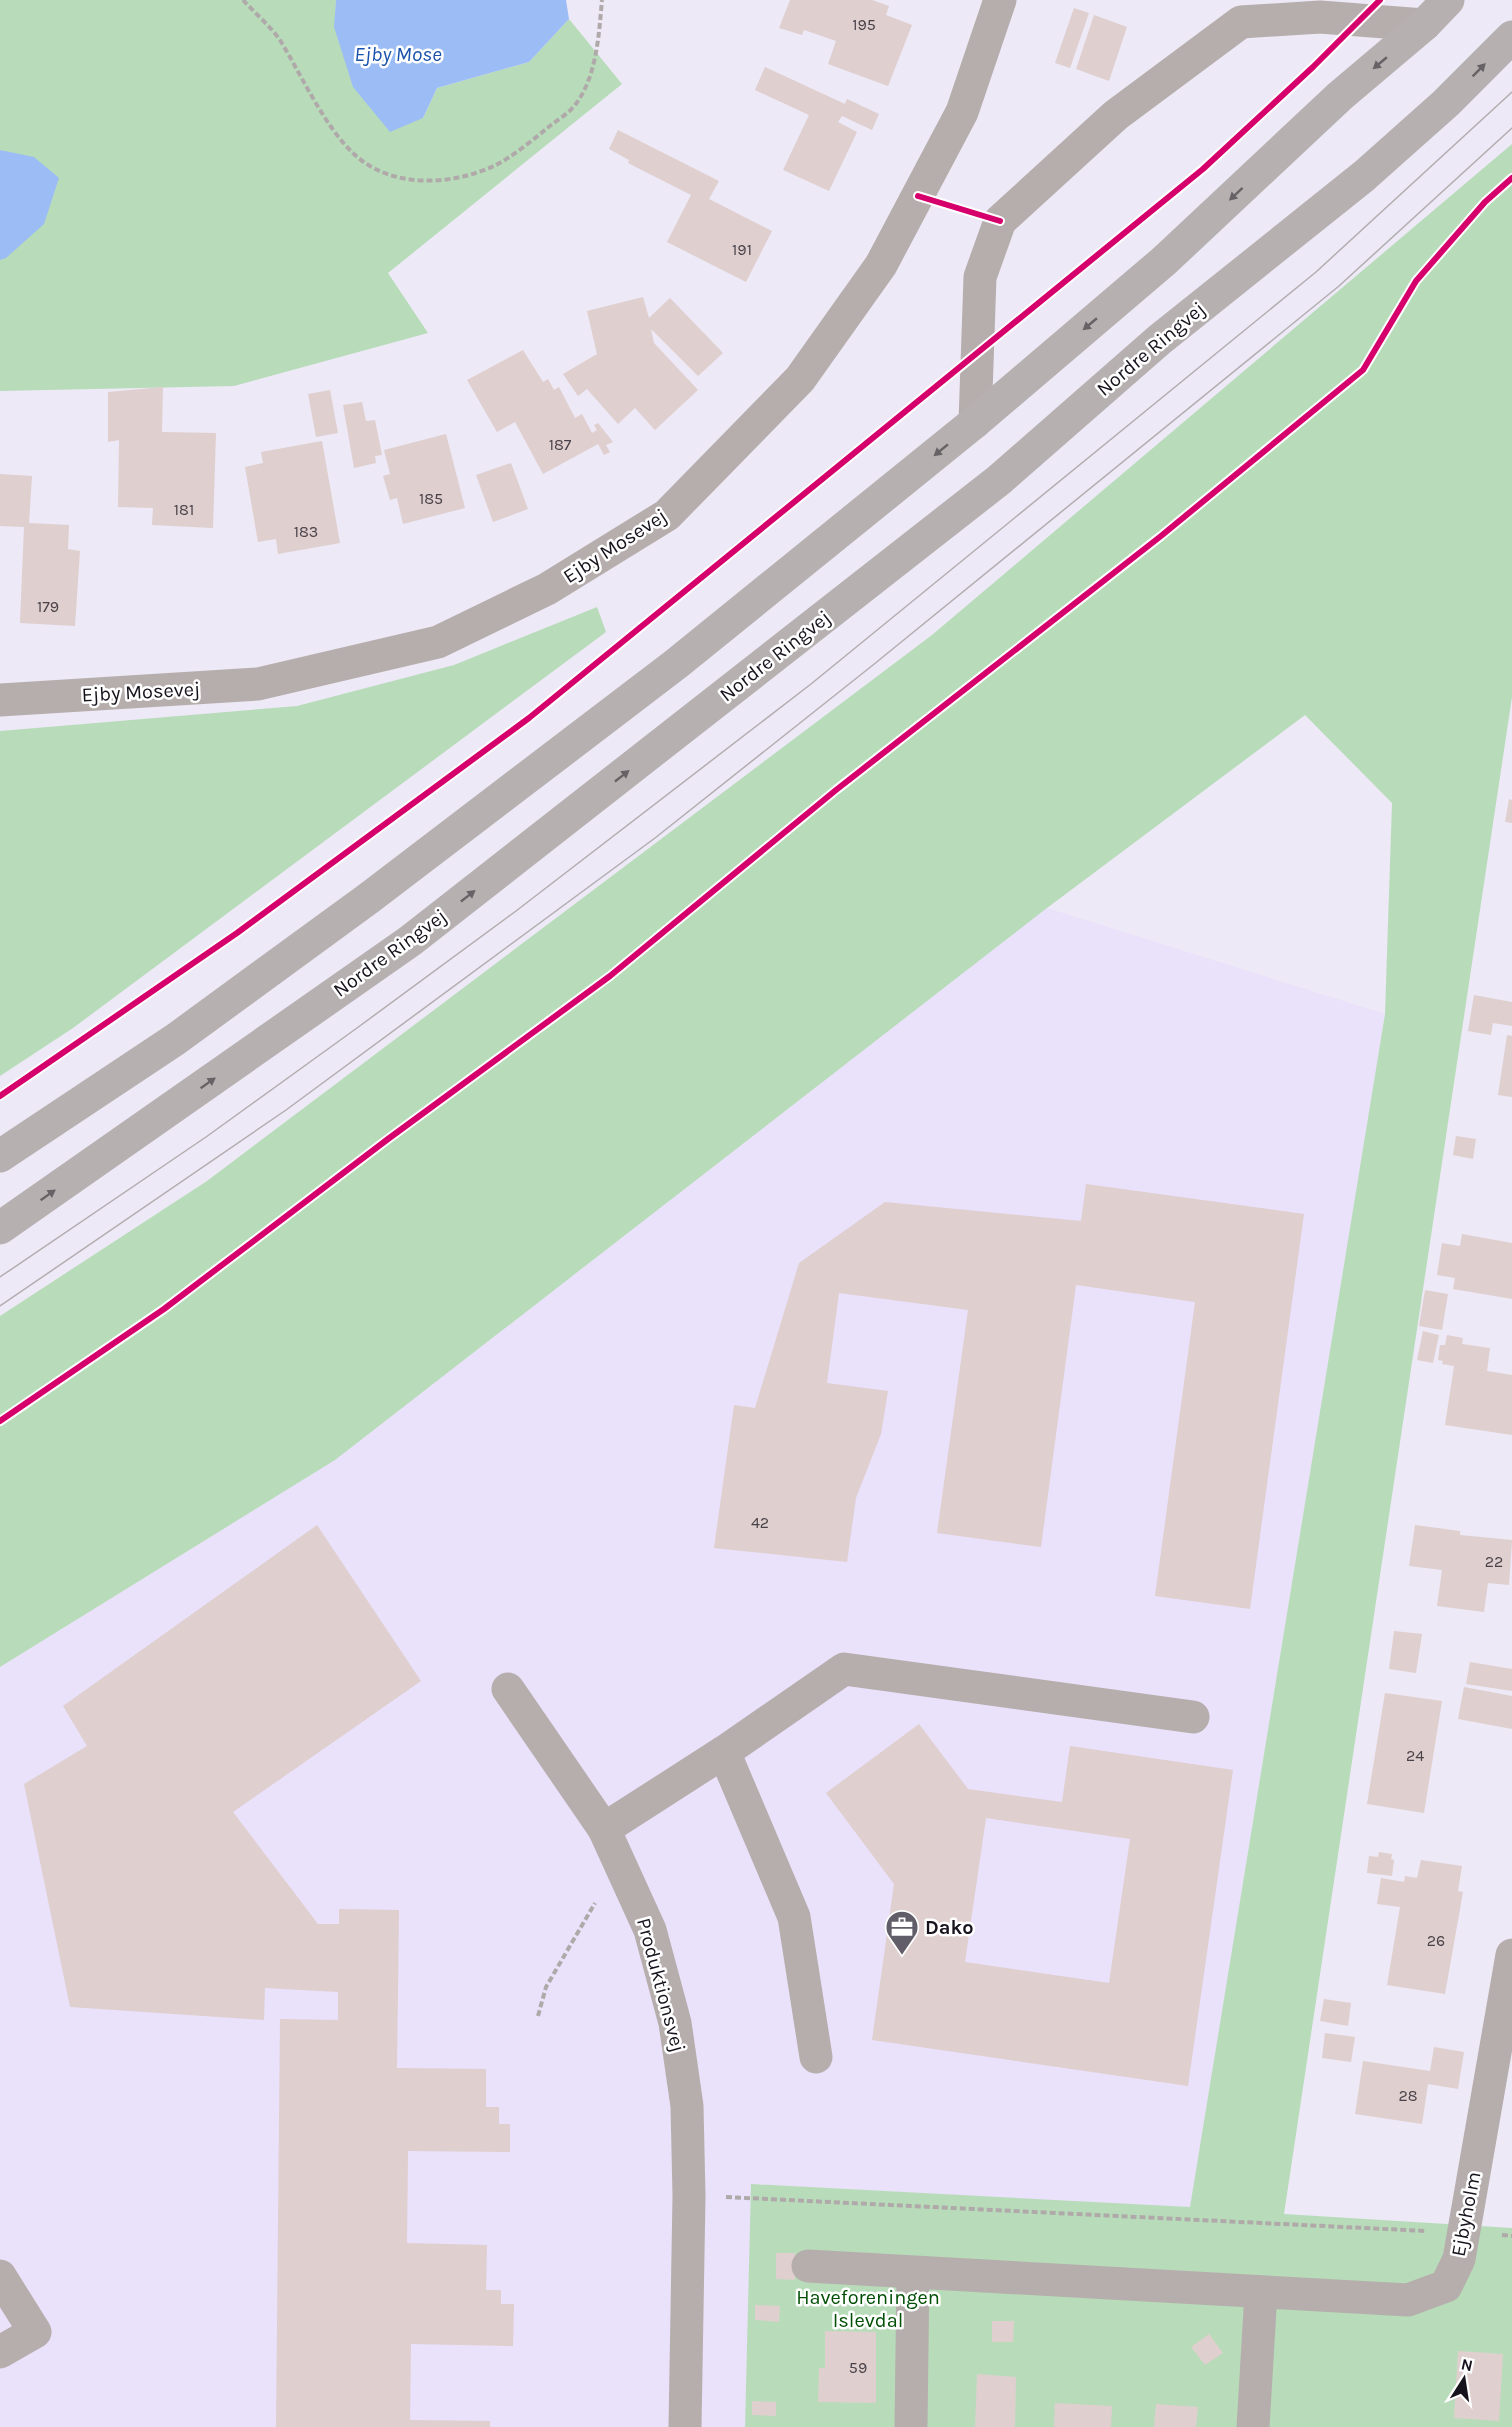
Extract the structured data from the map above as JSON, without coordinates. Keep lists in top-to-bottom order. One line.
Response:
{"streets":{"main road":["Nordre Ringvej"],"street":["Ejby Mosevej","Produktionsvej","Ejbyholm"]},"water":["Ejby Mose"],"parks":["Haveforeningen Islevdal"],"places":{"office":["Dako"]},"house_numbers":["195","191","187","185","181","183","179","42","22","24","26","28","59"],"north":"top"}
